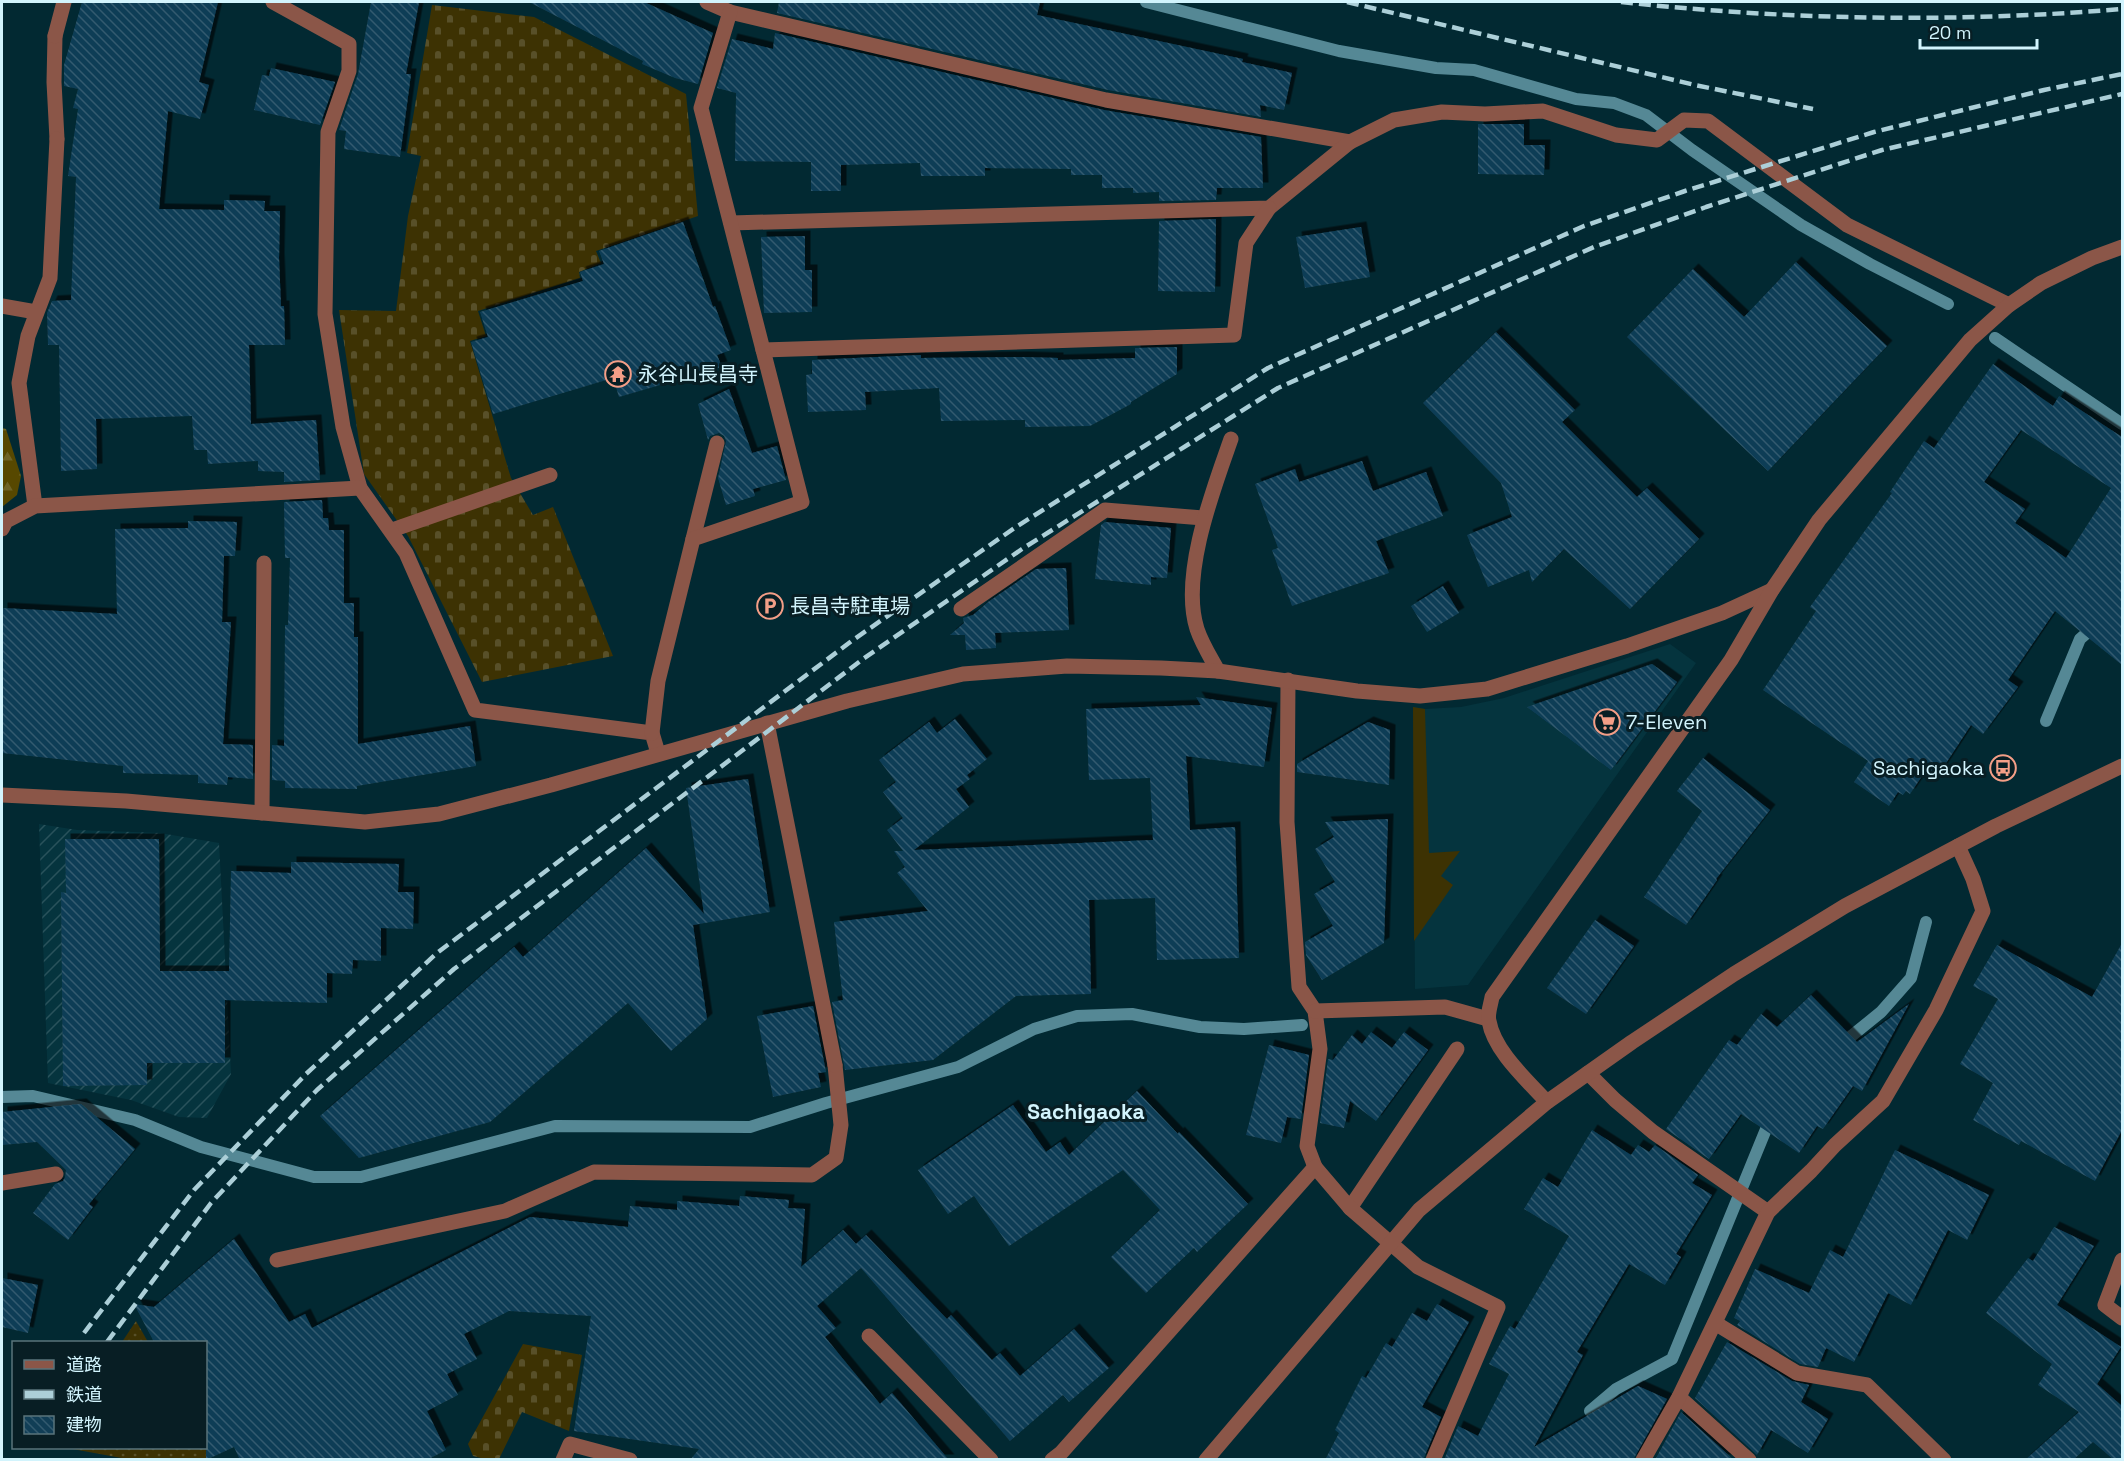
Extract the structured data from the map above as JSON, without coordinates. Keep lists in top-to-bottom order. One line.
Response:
{"districts":["Sachigaoka"],"places":{"temple":["永谷山長昌寺"],"parking":["長昌寺駐車場"],"supermarket":["7-Eleven"],"bus stop":["Sachigaoka"]},"legend":["道路","鉄道","建物"],"scale_bar":"20 m"}
